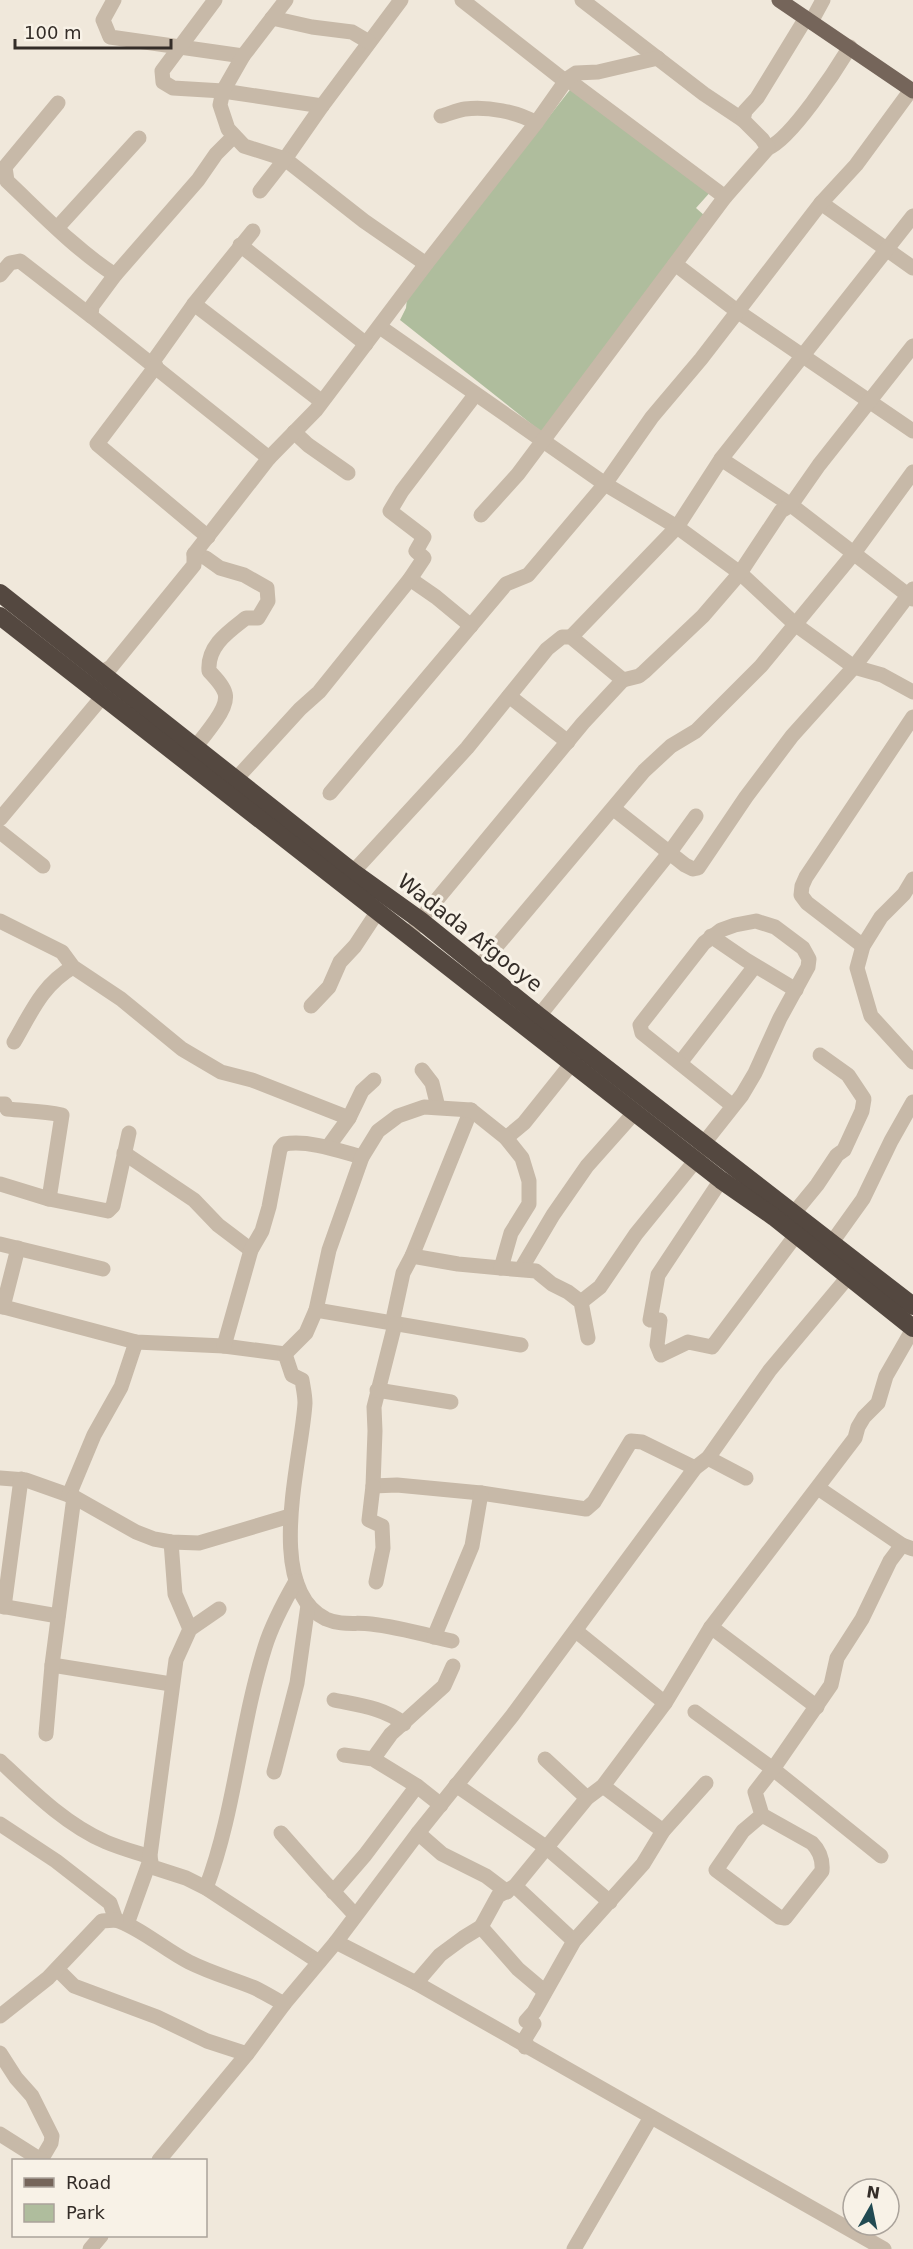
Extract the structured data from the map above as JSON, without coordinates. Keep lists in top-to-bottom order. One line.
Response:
{"streets":{"highway":["Wadada Afgooye"]},"legend":["Road","Park"],"scale_bar":"100 m","north":"top"}
